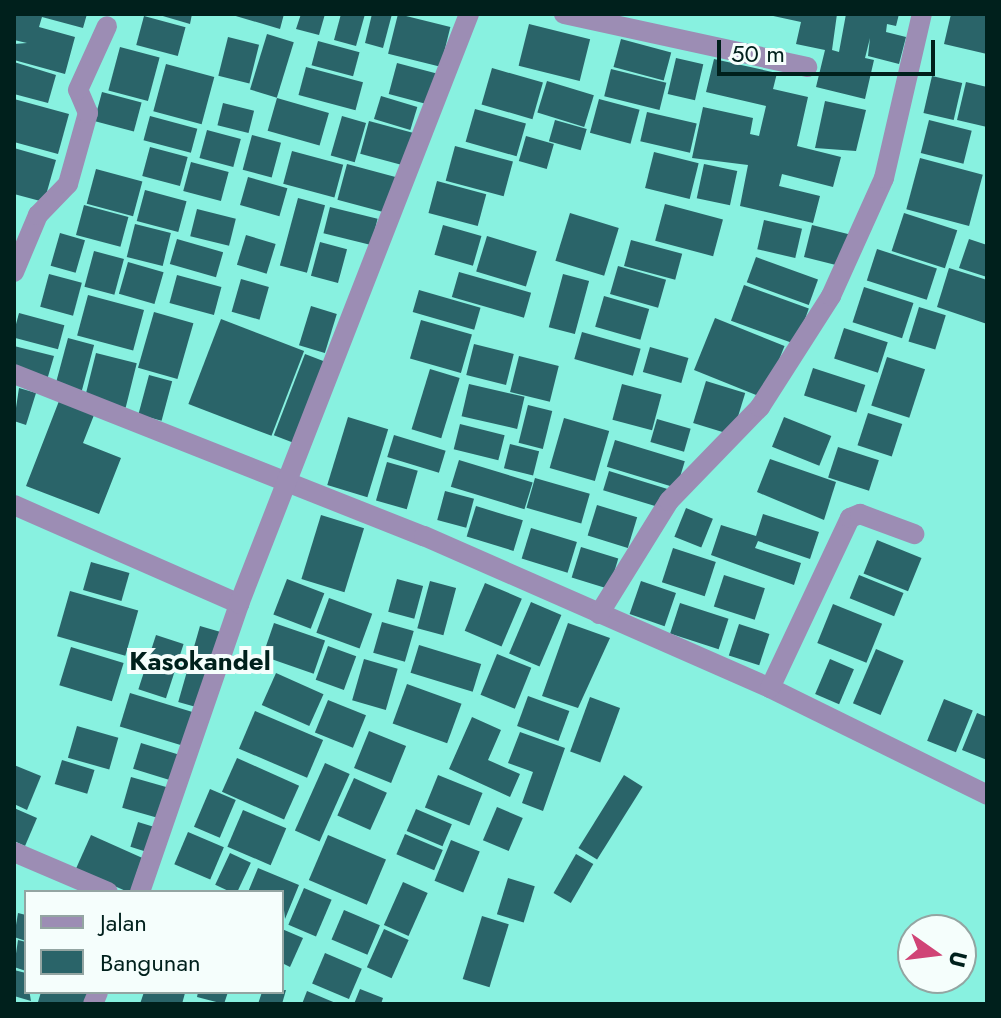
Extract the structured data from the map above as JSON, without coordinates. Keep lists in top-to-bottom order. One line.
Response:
{"districts":["Kasokandel"],"legend":["Jalan","Bangunan"],"scale_bar":"50 m","north":"right"}
